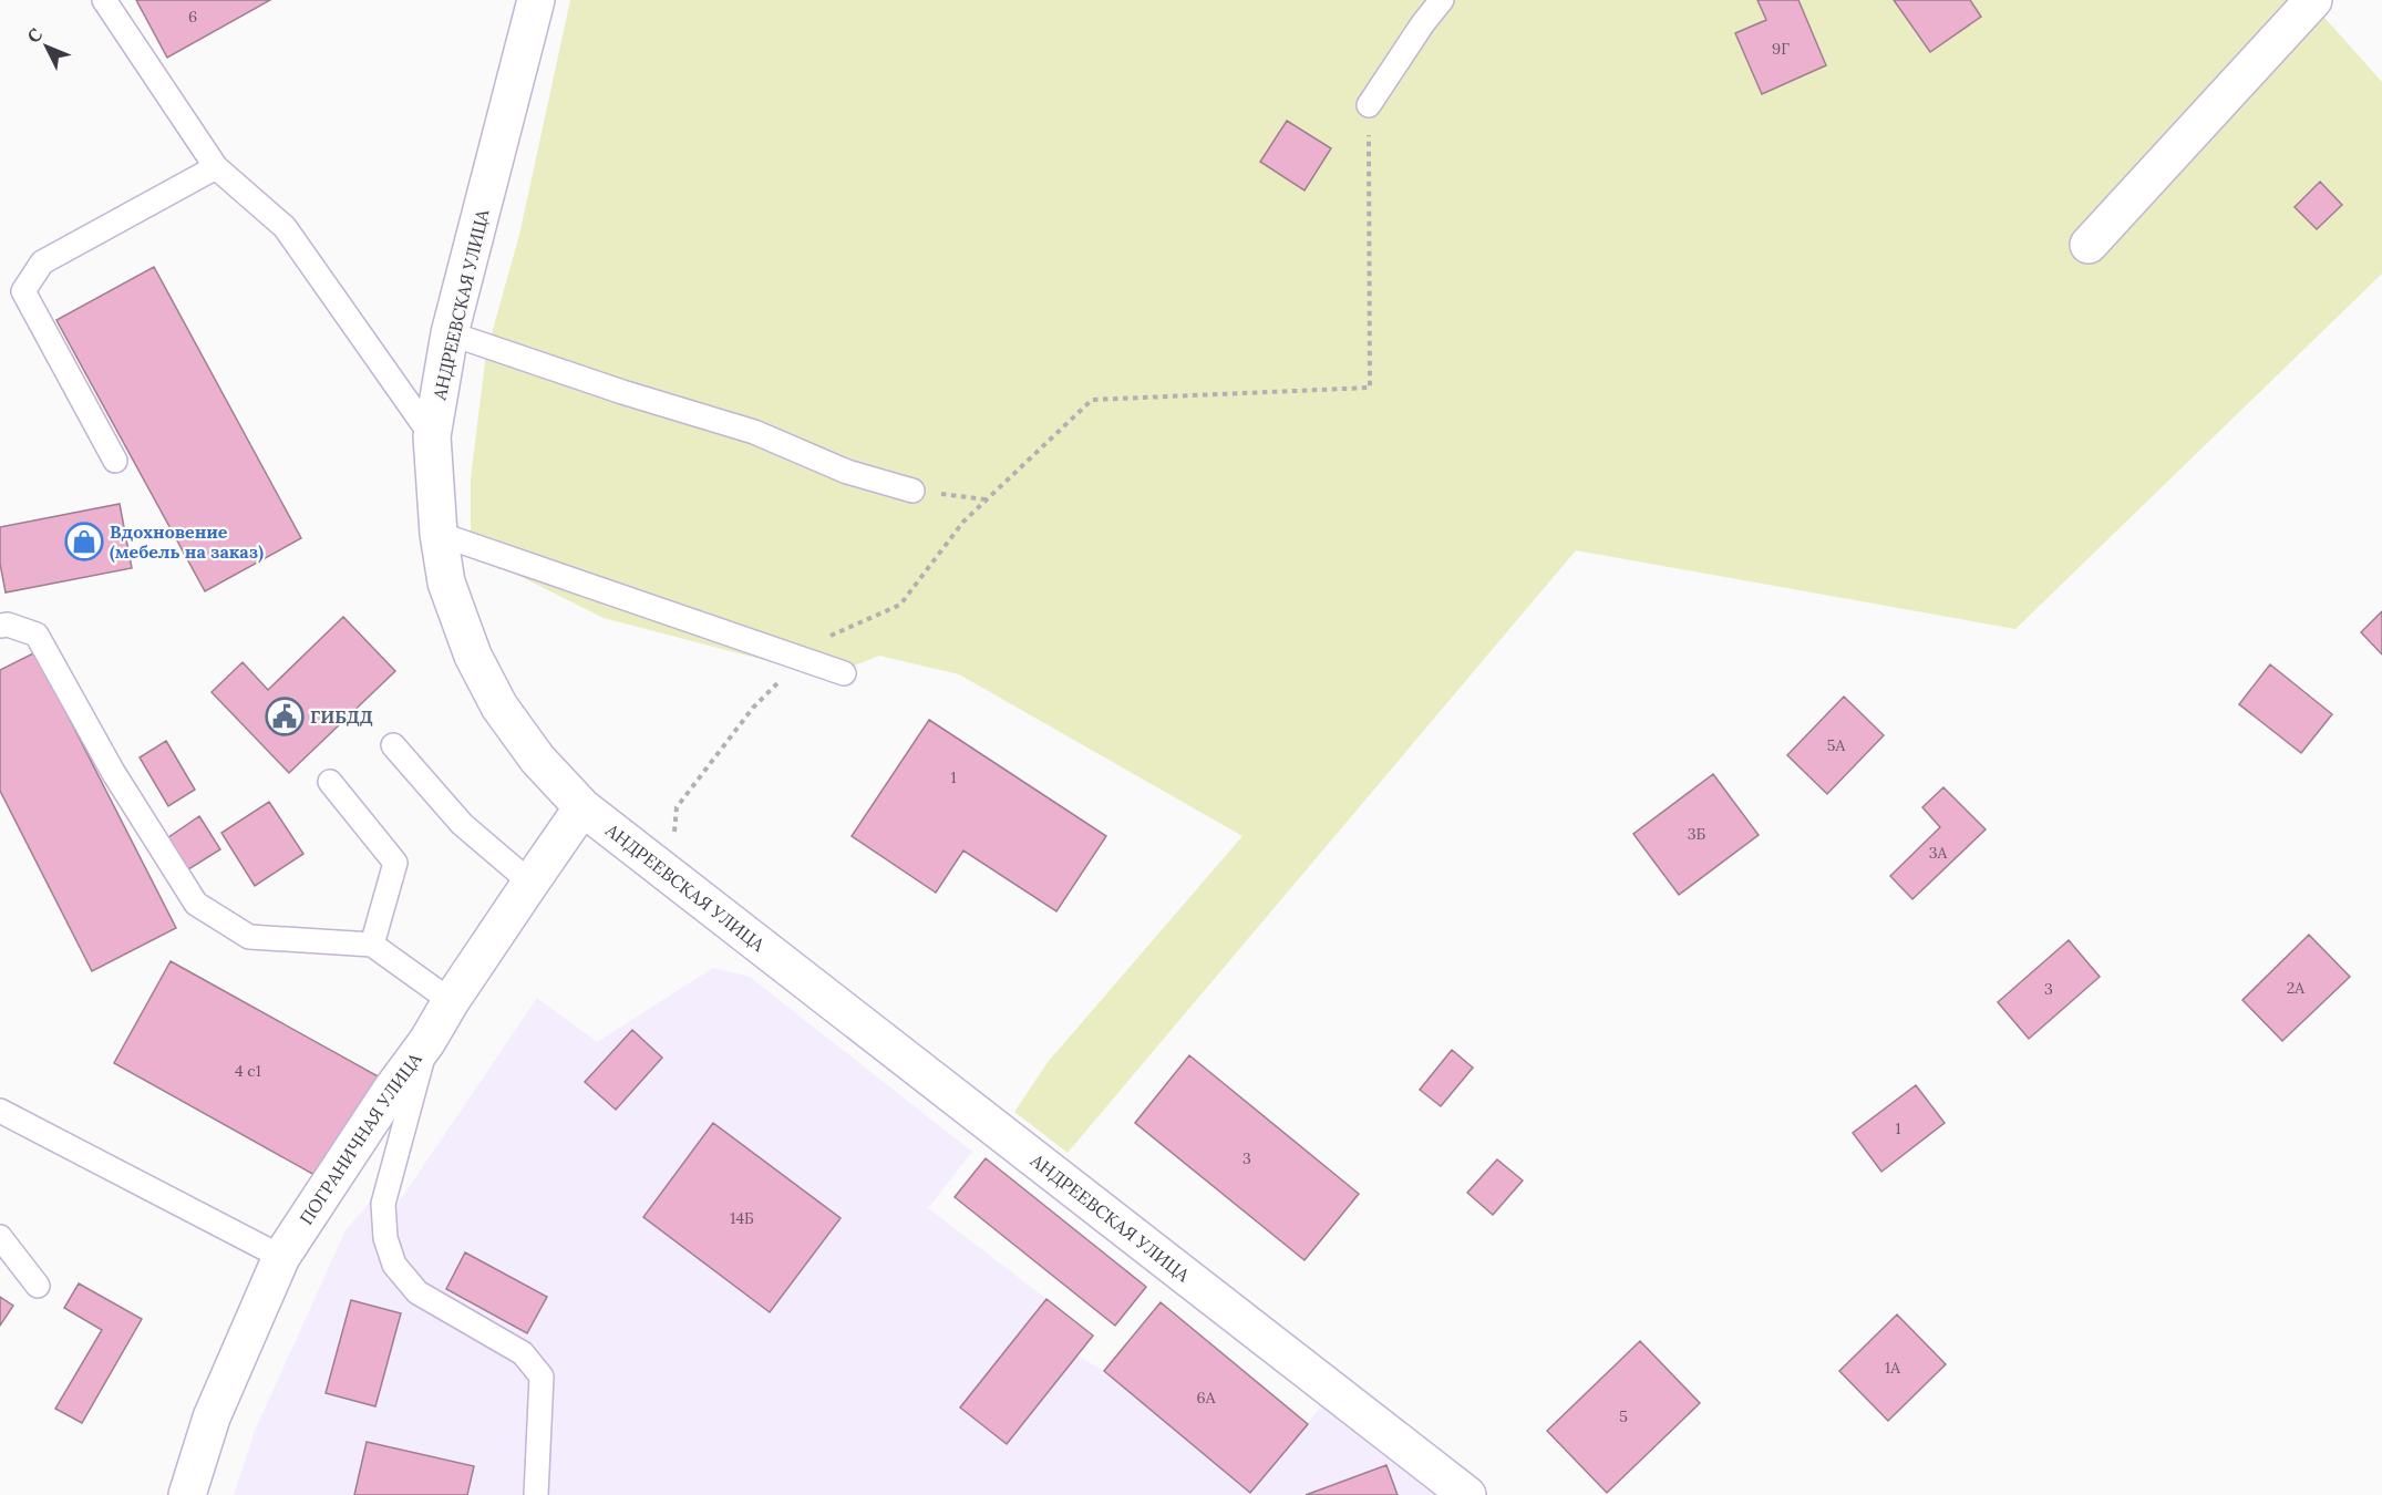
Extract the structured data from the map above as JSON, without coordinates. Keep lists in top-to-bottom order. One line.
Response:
{"streets":{"street":["АНДРЕЕВСКАЯ УЛИЦА","ПОГРАНИЧНАЯ УЛИЦА"]},"crossings":[["АНДРЕЕВСКАЯ УЛИЦА","ПОГРАНИЧНАЯ УЛИЦА"]],"places":{"shop":["Вдохновение (мебель на заказ)"],"public building":["ГИБДД"]},"house_numbers":["6","9Г","5А","1","3Б","3А","2А","3","4 с1","1","3","14Б","1А","6А","5"],"north":"top left"}
